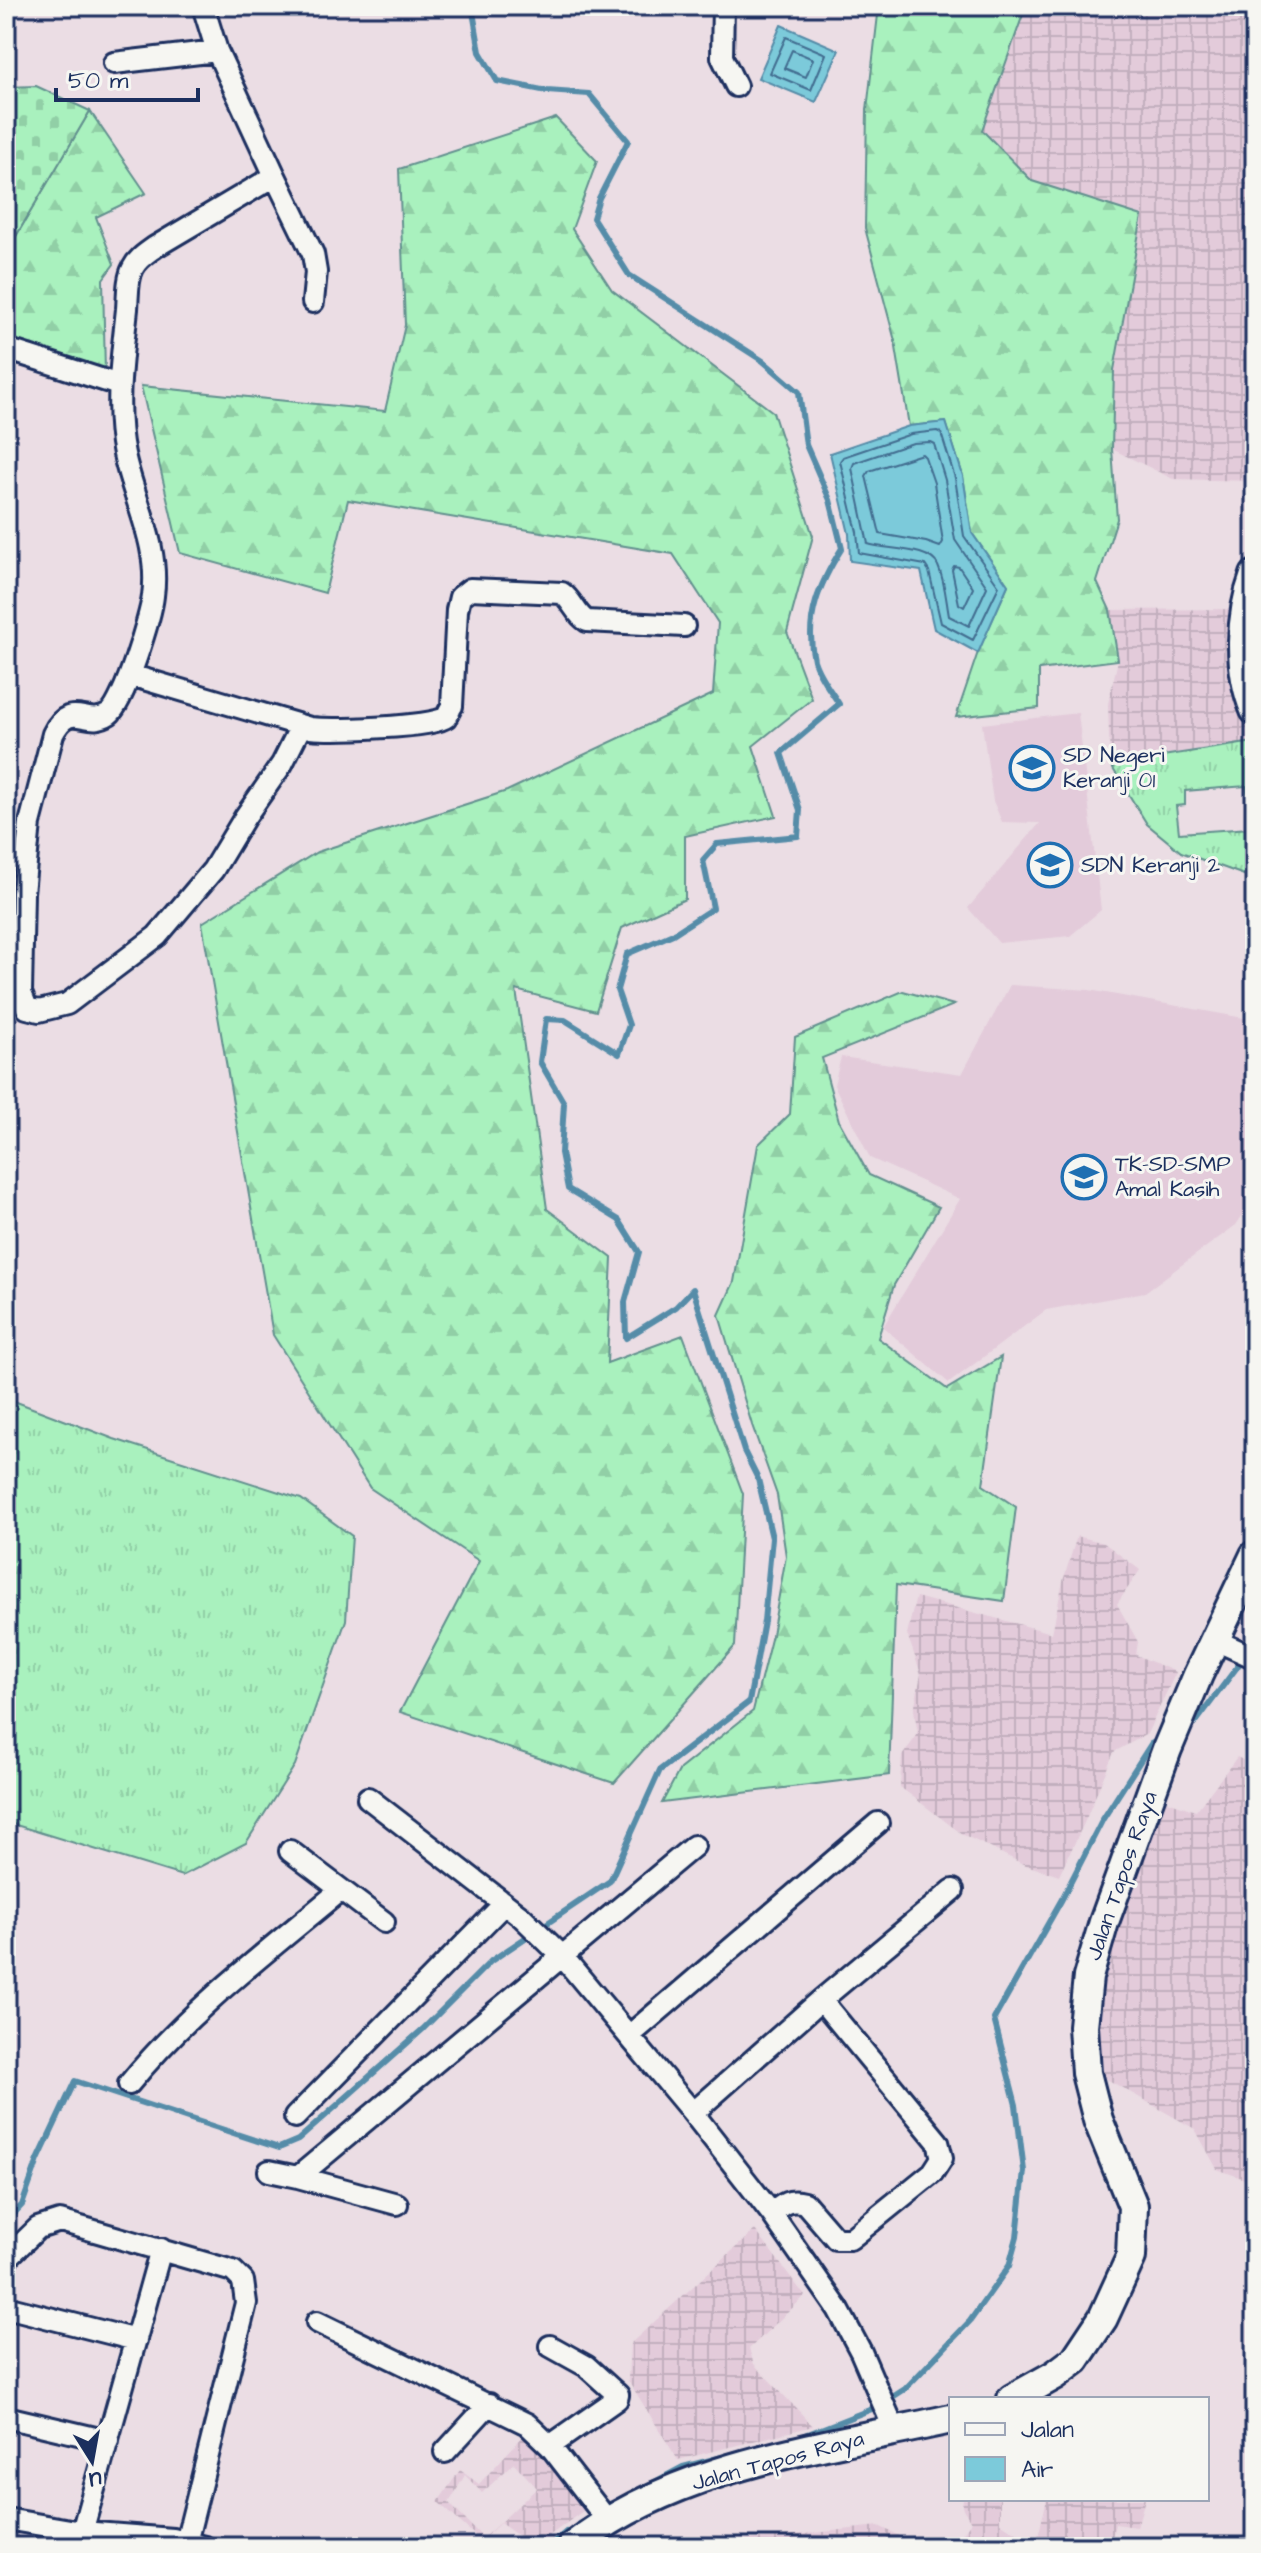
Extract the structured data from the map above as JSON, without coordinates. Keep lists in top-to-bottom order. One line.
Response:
{"streets":{"main road":["Jalan Tapos Raya"]},"places":{"school or university":["SD Negeri Keranji 01","SDN Keranji 2","TK-SD-SMP Amal Kasih"]},"legend":["Jalan","Air"],"scale_bar":"50 m","north":"bottom"}
